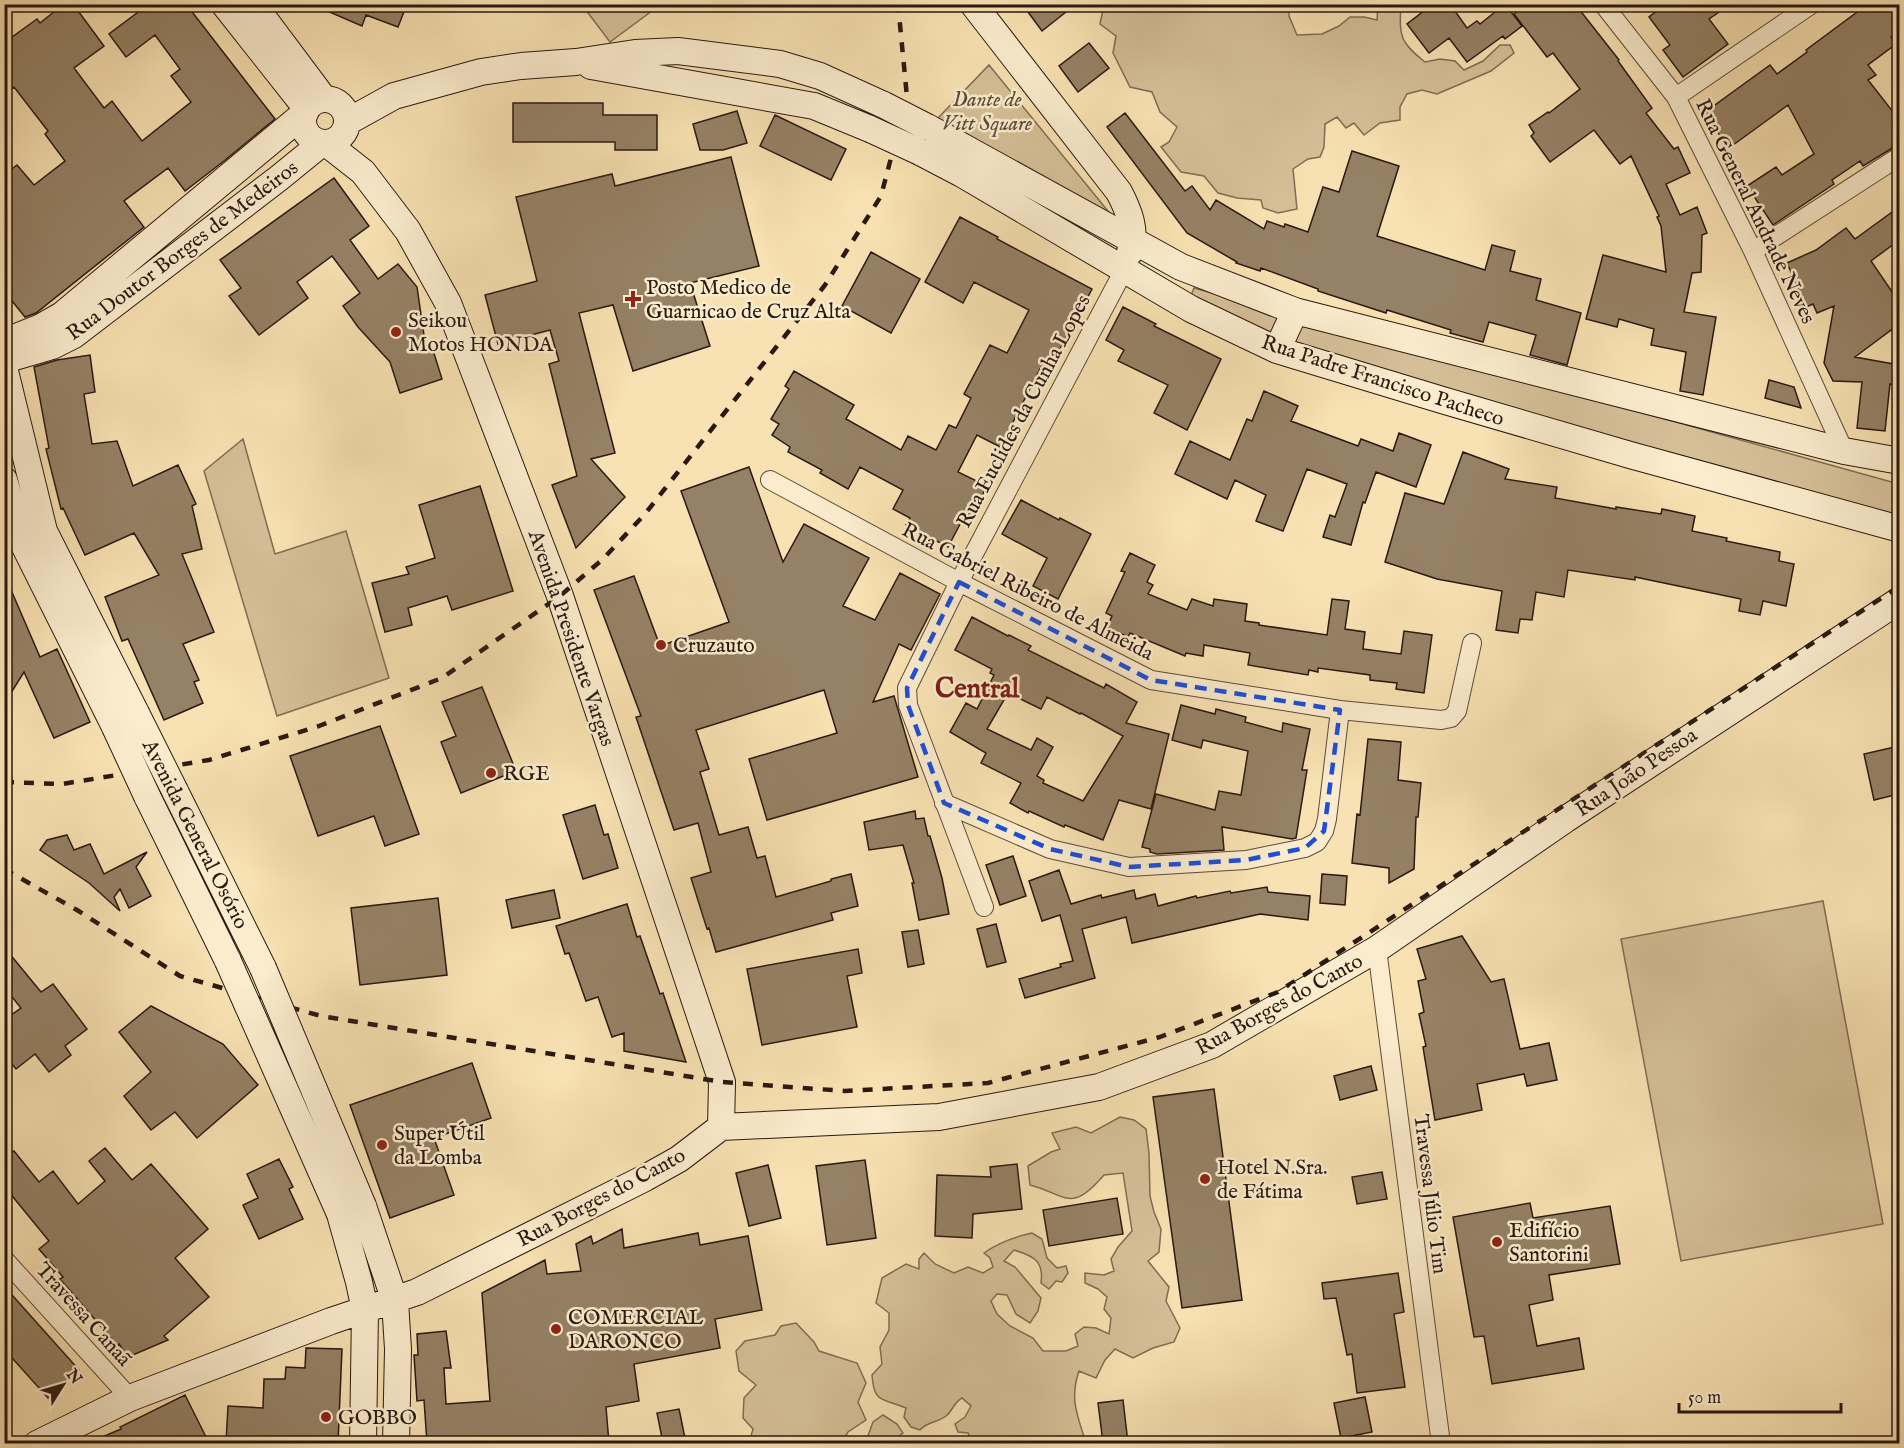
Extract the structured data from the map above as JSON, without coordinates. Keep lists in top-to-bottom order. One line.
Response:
{"streets":{"main road":["Rua Doutor Borges de Medeiros","Rua Padre Francisco Pacheco","Avenida Presidente Vargas","Rua João Pessoa","Avenida General Osório","Rua Borges do Canto"],"street":["Rua General Andrade Neves","Rua Euclides da Cunha Lopes","Rua Gabriel Ribeiro de Almeida","Travessa Júlio Tim","Travessa Canaã"]},"crossings":[["Rua General Andrade Neves","Rua Padre Francisco Pacheco"],["Rua Doutor Borges de Medeiros","Rua Padre Francisco Pacheco"],["Rua Doutor Borges de Medeiros","Avenida Presidente Vargas"],["Rua Padre Francisco Pacheco","Rua Euclides da Cunha Lopes"],["Rua Euclides da Cunha Lopes","Rua Gabriel Ribeiro de Almeida"],["Avenida Presidente Vargas","Rua Borges do Canto"],["Rua João Pessoa","Rua Borges do Canto"],["Rua João Pessoa","Travessa Júlio Tim"],["Avenida General Osório","Rua Borges do Canto"],["Rua Borges do Canto","Travessa Júlio Tim"],["Rua Borges do Canto","Travessa Canaã"]],"districts":["Central"],"parks":["Dante de Vitt Square"],"places":{"health":["Posto Medico de Guarnicao de Cruz Alta"],"other":["Seikou Motos HONDA","Cruzauto","RGE","Super Útil da Lomba","Hotel N.Sra. de Fátima","Edifício Santorini","COMERCIAL DARONCO","GOBBO"]},"scale_bar":"50 m","north":"top right"}
